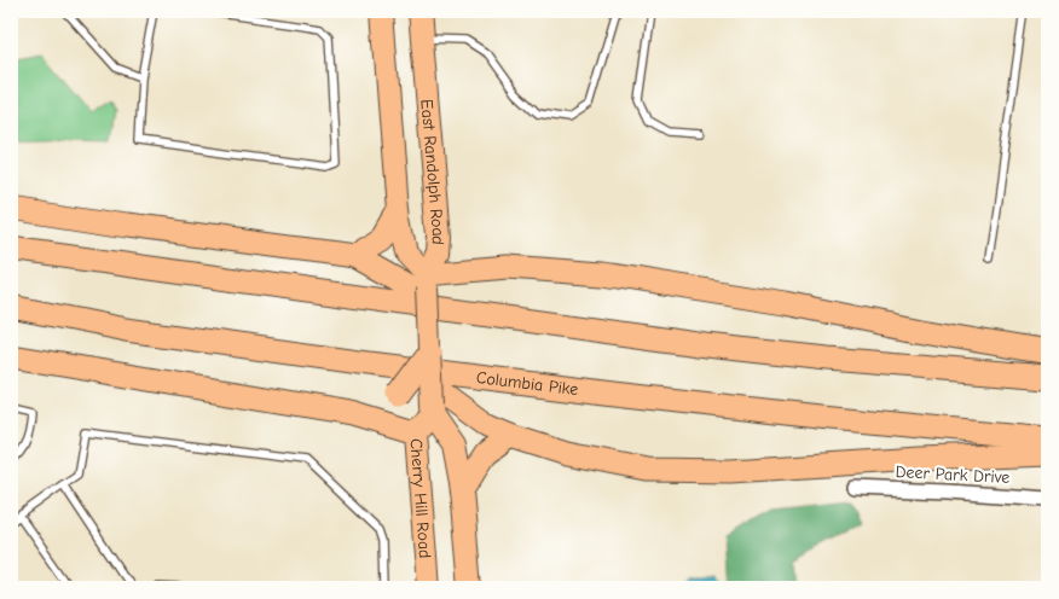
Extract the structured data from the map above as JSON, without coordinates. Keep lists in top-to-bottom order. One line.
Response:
{"streets":{"highway":["Columbia Pike"],"main road":["East Randolph Road","Cherry Hill Road"],"street":["Deer Park Drive"]}}
